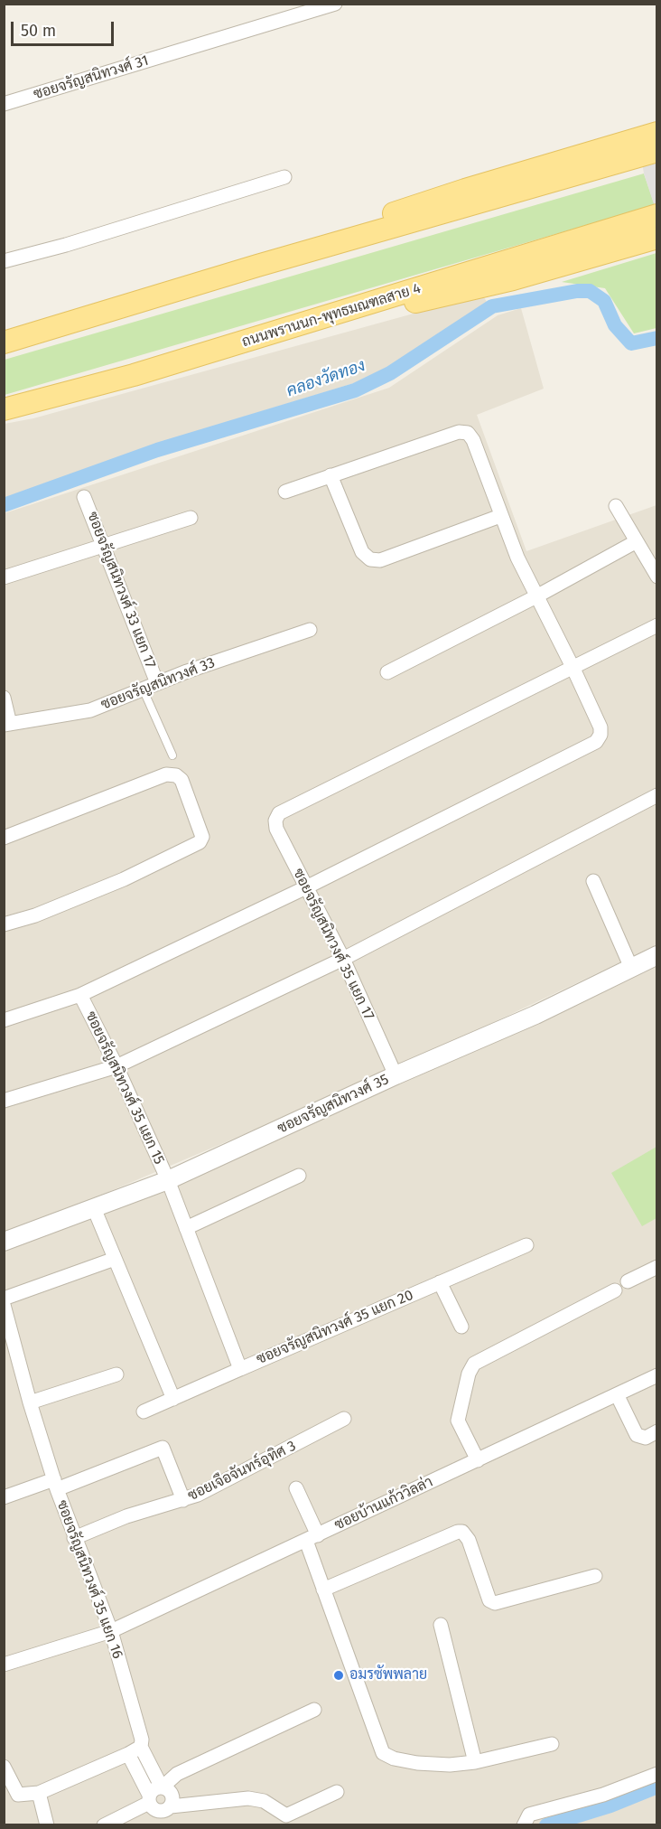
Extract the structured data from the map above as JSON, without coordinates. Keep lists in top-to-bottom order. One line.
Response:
{"streets":{"main road":["ถนนพรานนก-พุทธมณฑลสาย 4"],"street":["ซอยจรัญสนิทวงศ์ 31","ซอยจรัญสนิทวงศ์ 33 แยก 17","ซอยจรัญสนิทวงศ์ 33","ซอยจรัญสนิทวงศ์ 35 แยก 17","ซอยจรัญสนิทวงศ์ 35 แยก 15","ซอยจรัญสนิทวงศ์ 35","ซอยจรัญสนิทวงศ์ 35 แยก 20","ซอยเจือจันทร์อุทิศ 3","ซอยบ้านแก้ววิลล่า","ซอยจรัญสนิทวงศ์ 35 แยก 16"]},"crossings":[["ซอยจรัญสนิทวงศ์ 33 แยก 17","ซอยจรัญสนิทวงศ์ 33"],["ซอยจรัญสนิทวงศ์ 35 แยก 17","ซอยจรัญสนิทวงศ์ 35"],["ซอยจรัญสนิทวงศ์ 35 แยก 15","ซอยจรัญสนิทวงศ์ 35"],["ซอยจรัญสนิทวงศ์ 35 แยก 15","ซอยจรัญสนิทวงศ์ 35 แยก 20"],["ซอยจรัญสนิทวงศ์ 35","ซอยจรัญสนิทวงศ์ 35 แยก 20"],["ซอยเจือจันทร์อุทิศ 3","ซอยจรัญสนิทวงศ์ 35 แยก 16"],["ซอยบ้านแก้ววิลล่า","ซอยจรัญสนิทวงศ์ 35 แยก 16"]],"water":["คลองวัดทอง"],"places":["อมรซัพพลาย"],"scale_bar":"50 m"}
